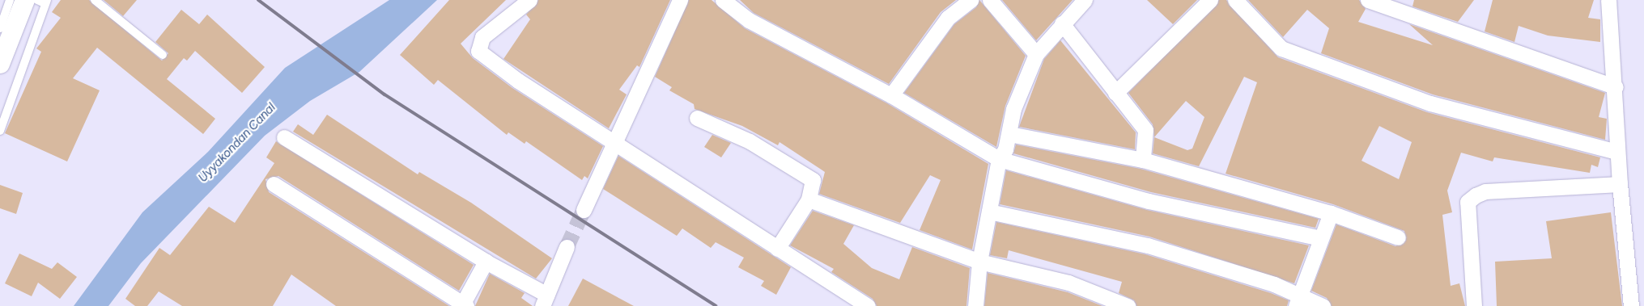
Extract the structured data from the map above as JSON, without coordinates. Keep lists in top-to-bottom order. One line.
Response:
{"water":["Uyyakondan Canal"]}
